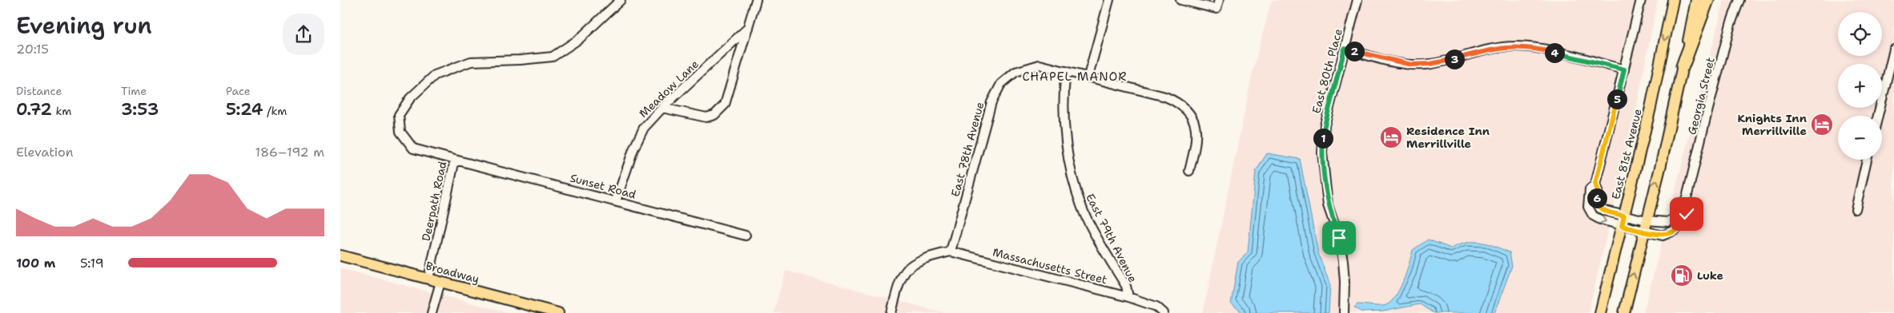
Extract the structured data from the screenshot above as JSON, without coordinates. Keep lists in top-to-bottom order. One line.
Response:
{"streets":{"main road":["East 81st Avenue","Broadway"],"street":["East 80th Place","Meadow Lane","Georgia Street","East 78th Avenue","Sunset Road","Deerpath Road","East 79th Avenue","Massachusetts Street"]},"crossings":[["Meadow Lane","Sunset Road"],["Georgia Street","East 81st Avenue"],["East 78th Avenue","East 79th Avenue"],["East 78th Avenue","Massachusetts Street"],["Sunset Road","Deerpath Road"],["Deerpath Road","Broadway"],["East 79th Avenue","Massachusetts Street"]],"districts":["CHAPEL MANOR"],"places":{"hotel":["Knights Inn Merrillville","Residence Inn Merrillville"],"fuel station":["Luke"]},"page":{"heading":["Evening run","20:15"],"map_buttons":["+","−"],"pins":["2","4","3","5","1","6"],"stats":[["Distance","0.72 km"],["Time","3:53"],["Pace","5:24 /km"]],"chart":["Elevation","186–192 m"],"list":[{"name":"100 m","note":"5:19"}]}}
